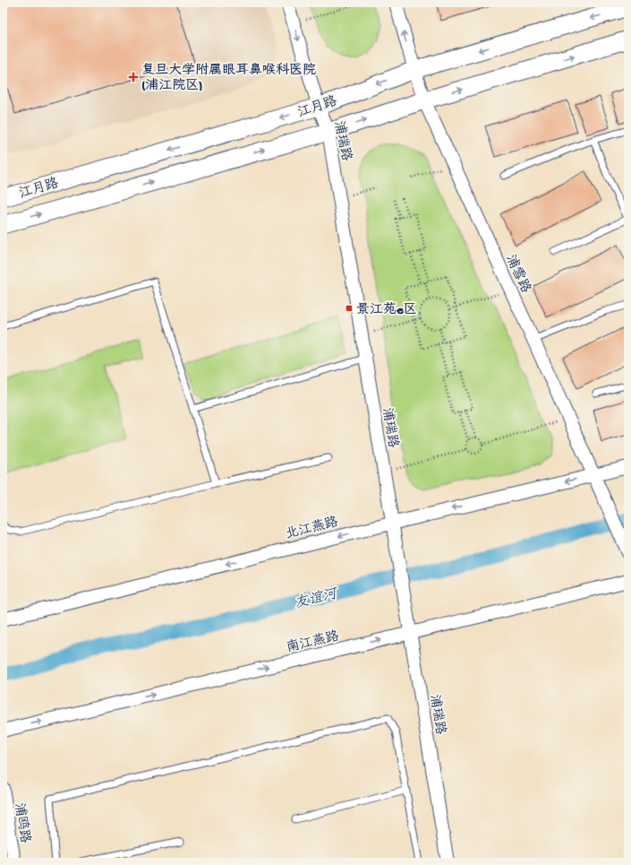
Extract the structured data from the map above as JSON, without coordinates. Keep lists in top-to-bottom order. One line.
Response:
{"streets":{"street":["江月路","浦瑞路","浦雪路","北江燕路","南江燕路","浦鸥路"]},"crossings":[["江月路","浦瑞路"],["江月路","浦雪路"],["浦瑞路","北江燕路"],["浦瑞路","南江燕路"],["浦雪路","北江燕路"]],"one_way":["北江燕路","南江燕路"],"water":["友谊河"],"places":{"health":["复旦大学附属眼耳鼻喉科医院 (浦江院区)"],"transit":["景江苑e区"]}}
